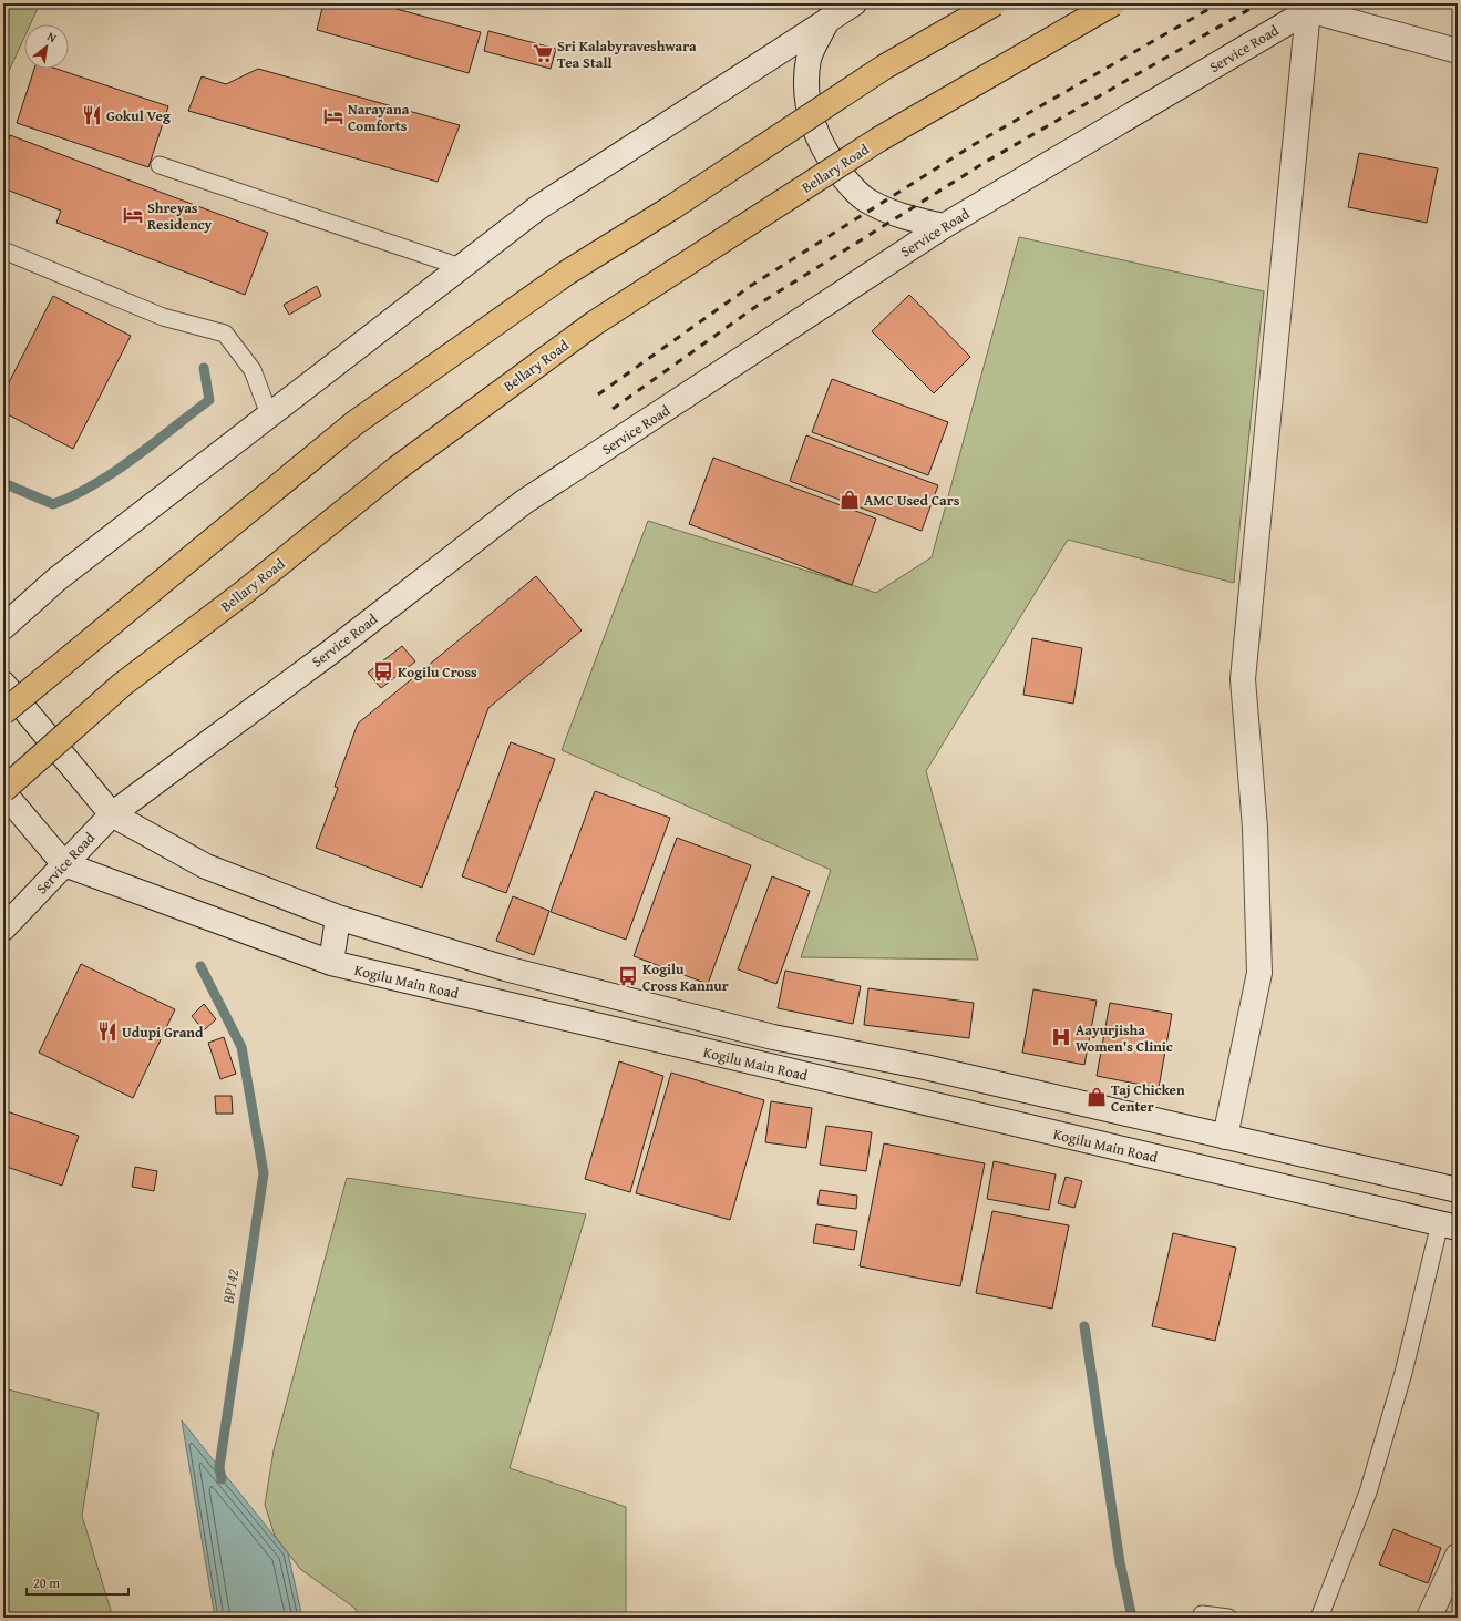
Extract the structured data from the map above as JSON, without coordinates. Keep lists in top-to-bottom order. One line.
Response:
{"streets":{"highway":["Bellary Road"],"main road":["Service Road","Kogilu Main Road"]},"crossings":[["Service Road","Kogilu Main Road"]],"water":["BP142"],"places":{"supermarket":["Sri Kalabyraveshwara Tea Stall"],"restaurant":["Gokul Veg","Udupi Grand"],"hotel":["Narayana Comforts","Shreyas Residency"],"shop":["AMC Used Cars","Taj Chicken Center"],"bus stop":["Kogilu Cross","Kogilu Cross Kannur"],"hospital":["Aayurjisha Women's Clinic"]},"scale_bar":"20 m","north":"top right"}
